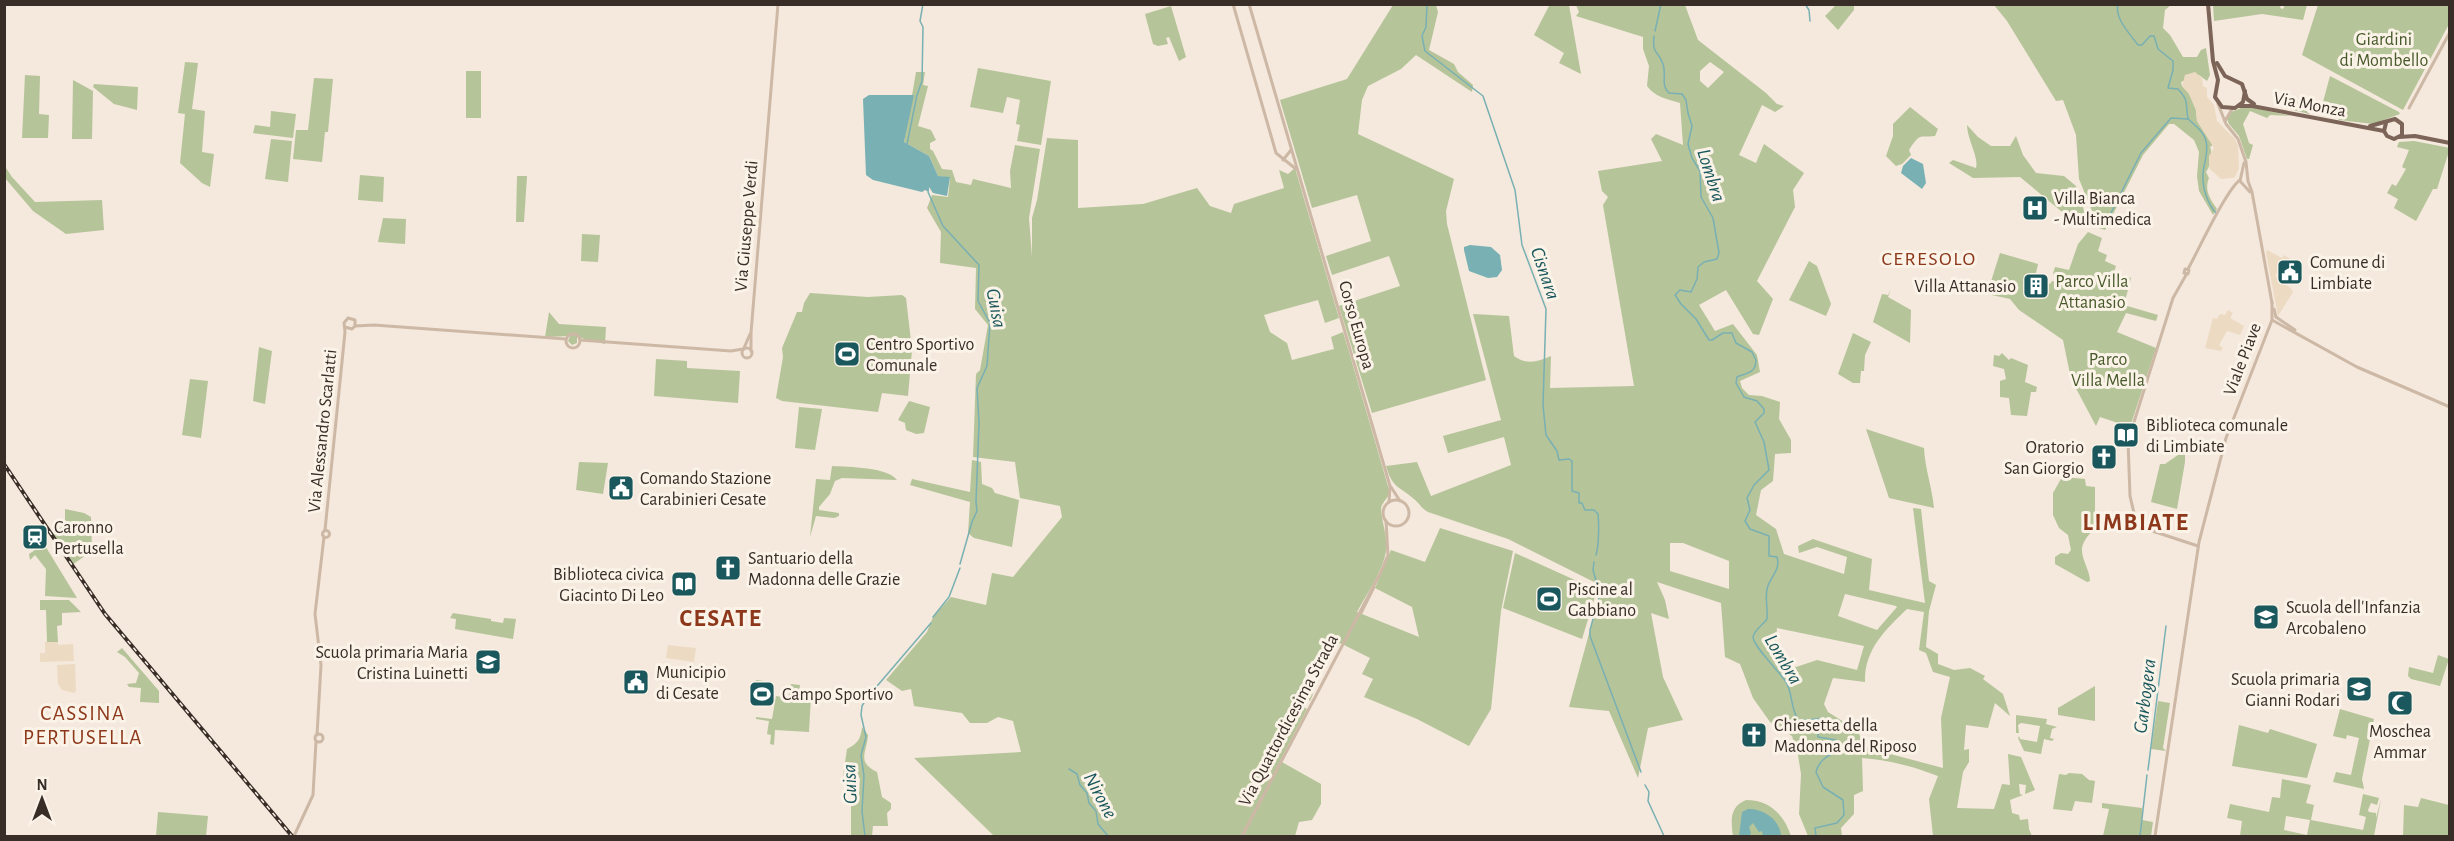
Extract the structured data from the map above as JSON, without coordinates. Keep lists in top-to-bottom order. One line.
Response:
{"streets":{"main road":["Via Monza"],"street":["Via Giuseppe Verdi","Corso Europa","Viale Piave","Via Alessandro Scarlatti","Via Quattordicesima Strada"]},"crossings":[["Corso Europa","Via Quattordicesima Strada"]],"districts":["CERESOLO","LIMBIATE","CESATE","CASSINA PERTUSELLA"],"water":["Lombra","Cisnara","Guisa","Garbogera","Nirone"],"parks":["Giardini di Mombello","Parco Villa Attanasio","Parco Villa Mella"],"places":{"hospital":["Villa Bianca - Multimedica"],"public building":["Comune di Limbiate","Comando Stazione Carabinieri Cesate","Municipio di Cesate"],"building":["Villa Attanasio"],"sports":["Centro Sportivo Comunale","Piscine al Gabbiano","Campo Sportivo"],"library":["Biblioteca comunale di Limbiate","Biblioteca civica Giacinto Di Leo"],"church":["Oratorio San Giorgio","Santuario della Madonna delle Grazie","Chiesetta della Madonna del Riposo"],"station":["Caronno Pertusella"],"school or university":["Scuola dell'Infanzia Arcobaleno","Scuola primaria Maria Cristina Luinetti","Scuola primaria Gianni Rodari"],"mosque":["Moschea Ammar"]},"north":"top"}
